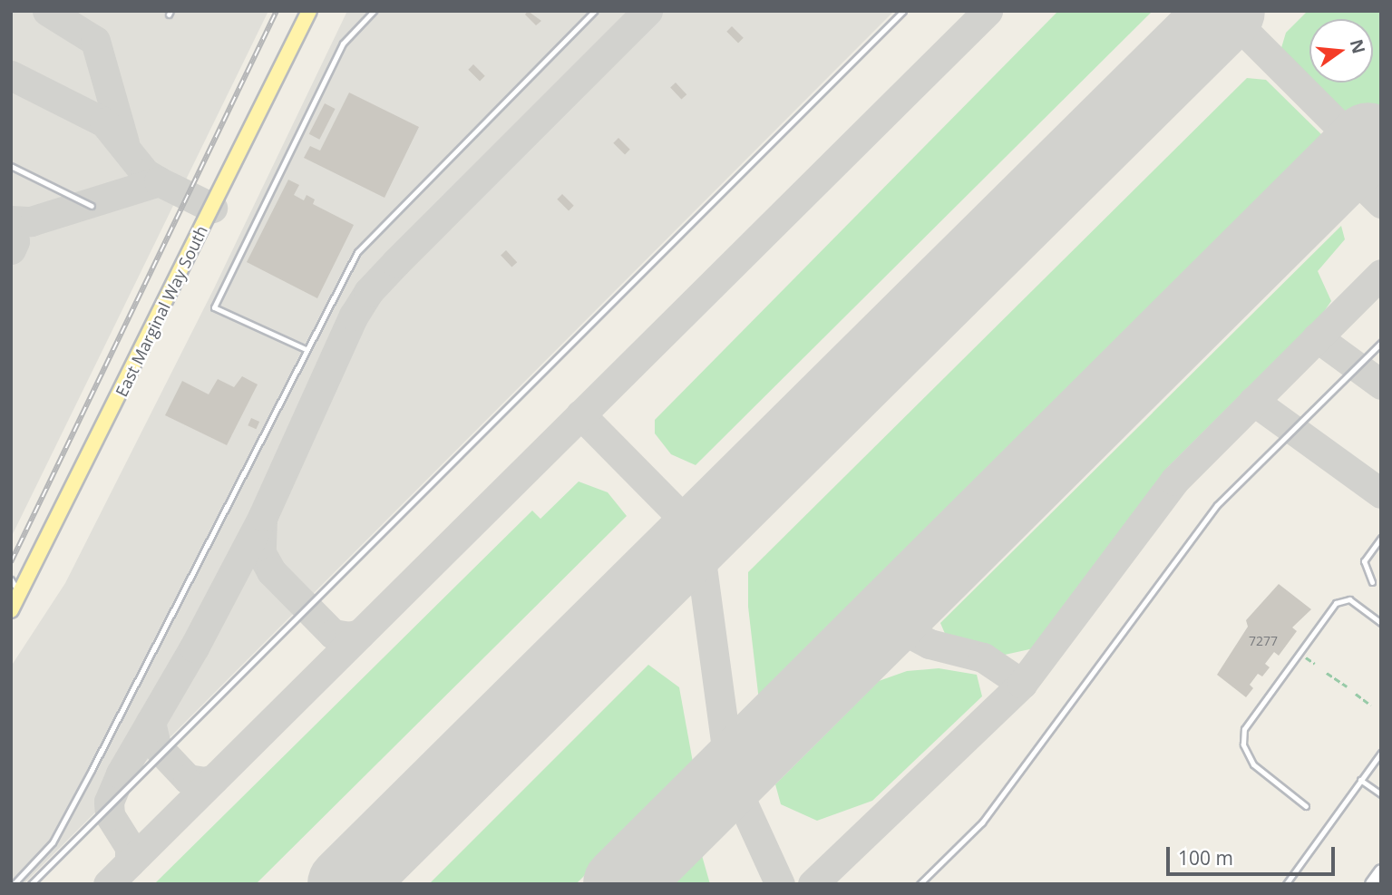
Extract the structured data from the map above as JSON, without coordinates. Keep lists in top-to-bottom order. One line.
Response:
{"streets":{"main road":["East Marginal Way South"]},"house_numbers":["7277"],"scale_bar":"100 m","north":"right"}
